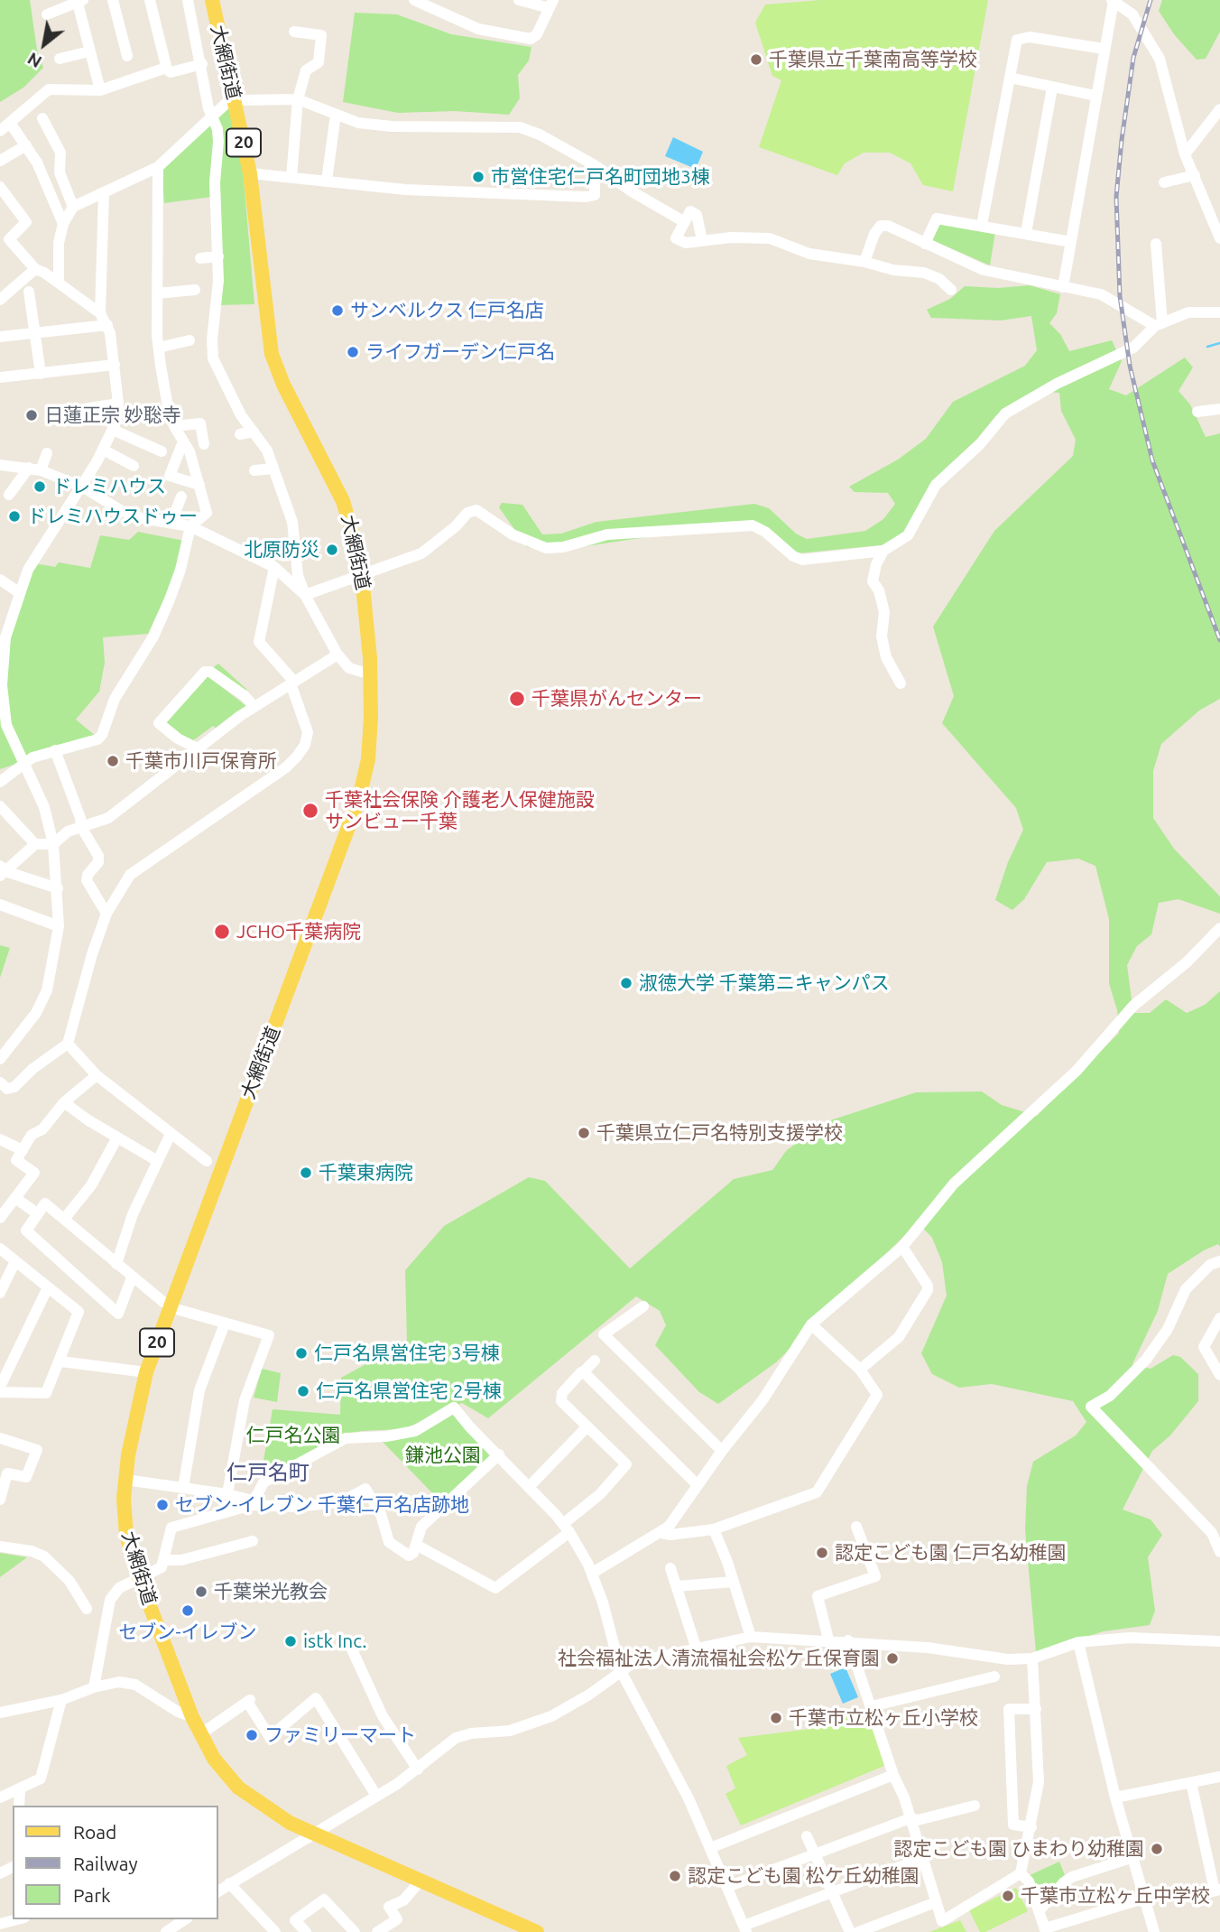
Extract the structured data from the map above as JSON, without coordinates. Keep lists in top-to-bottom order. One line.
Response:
{"streets":{"main road":["大網街道","20"]},"districts":["仁戸名町"],"parks":["仁戸名公園","鎌池公園"],"places":["千葉県立千葉南高等学校","市営住宅仁戸名町団地3棟","サンベルクス 仁戸名店","ライフガーデン仁戸名","日蓮正宗 妙聡寺","ドレミハウス","ドレミハウスドゥー","北原防災","千葉県がんセンター","千葉市川戸保育所","千葉社会保険 介護老人保健施設 サンビュー千葉","JCHO千葉病院","淑徳大学 千葉第ニキャンパス","千葉県立仁戸名特別支援学校","千葉東病院","仁戸名県営住宅 3号棟","仁戸名県営住宅 2号棟","セブン-イレブン 千葉仁戸名店跡地","認定こども園 仁戸名幼稚園","千葉栄光教会","セブン-イレブン","istk Inc.","社会福祉法人清流福祉会松ケ丘保育園","千葉市立松ヶ丘小学校","ファミリーマート","認定こども園 ひまわり幼稚園","認定こども園 松ケ丘幼稚園","千葉市立松ヶ丘中学校"],"legend":["Road","Railway","Park"],"north":"bottom left"}
